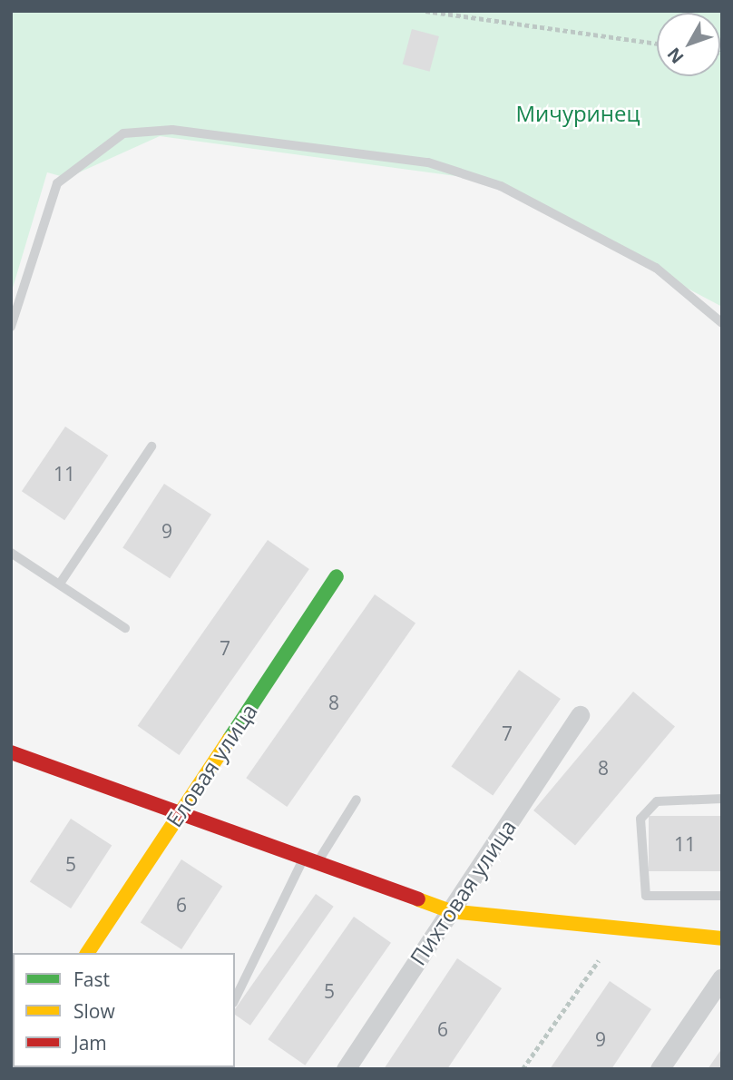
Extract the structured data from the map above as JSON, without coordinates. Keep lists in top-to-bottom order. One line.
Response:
{"streets":{"street":["Еловая улица","Пихтовая улица"]},"parks":["Мичуринец"],"house_numbers":["11","9","7","8","7","8","11","5","6","5","6","9"],"legend":["Fast","Slow","Jam"],"north":"bottom left"}
